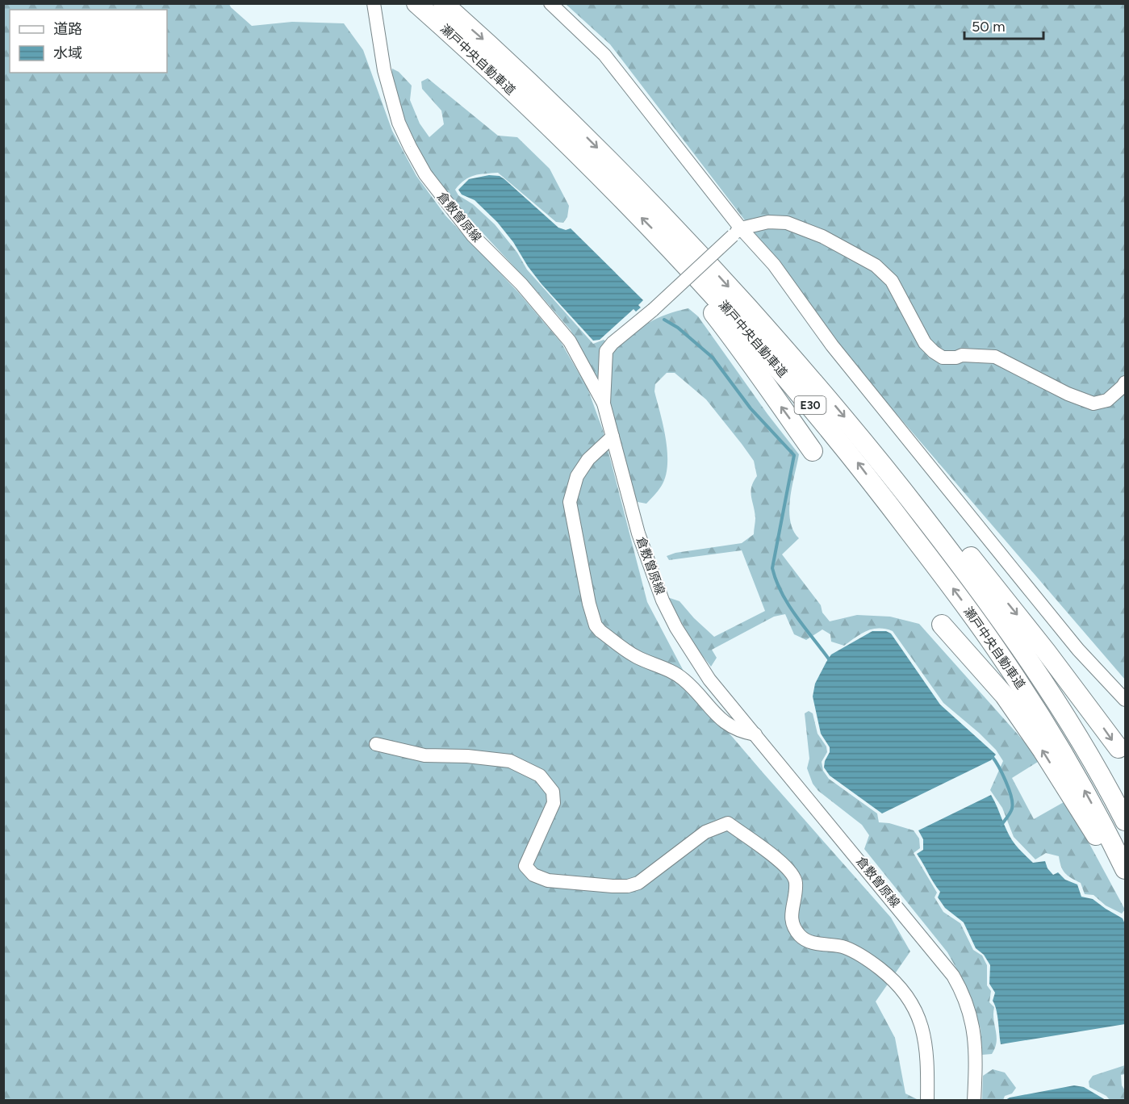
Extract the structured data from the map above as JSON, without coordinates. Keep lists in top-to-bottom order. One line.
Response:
{"streets":{"highway":["瀬戸中央自動車道","E30"],"street":["倉敷曽原線"]},"legend":["道路","水域"],"scale_bar":"50 m"}
